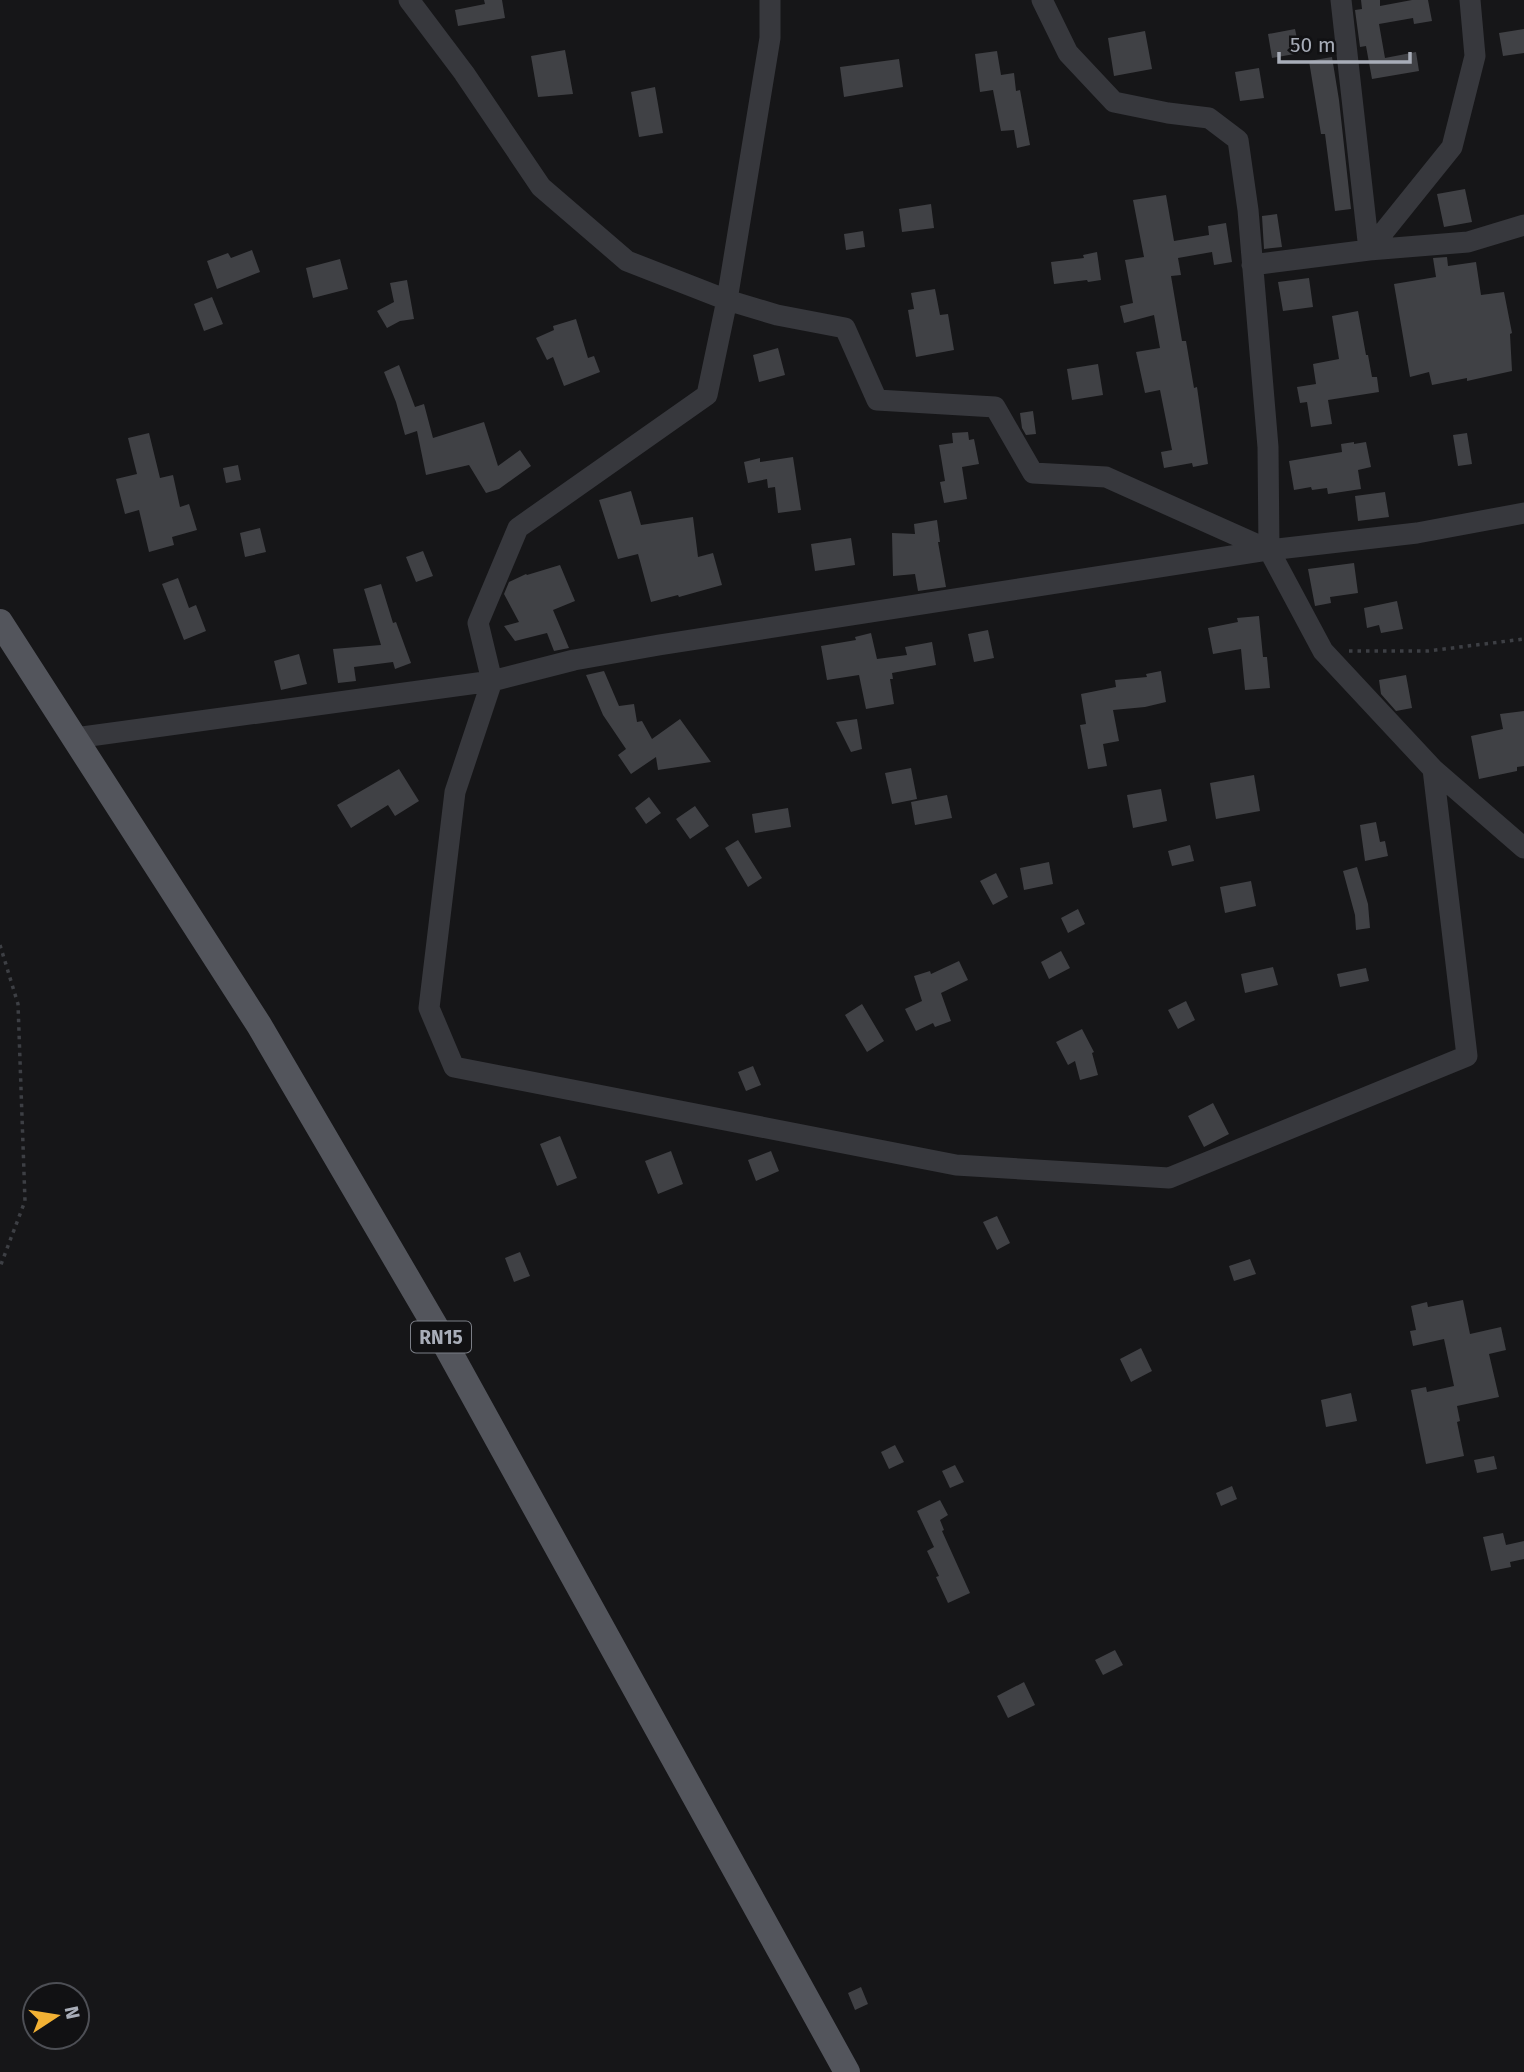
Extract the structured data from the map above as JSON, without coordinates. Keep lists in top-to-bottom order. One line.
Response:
{"streets":{"main road":["RN15"]},"scale_bar":"50 m","north":"right"}
